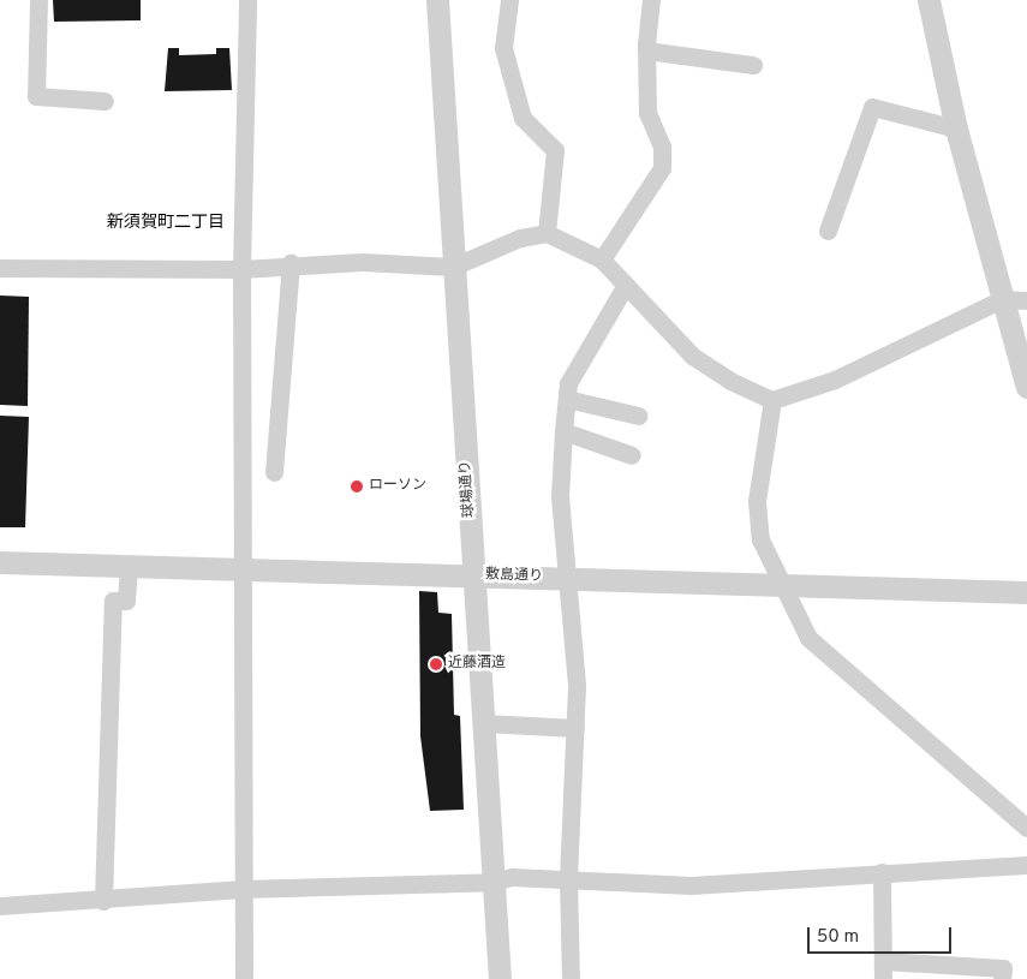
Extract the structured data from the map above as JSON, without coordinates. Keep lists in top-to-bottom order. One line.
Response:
{"streets":{"street":["球場通り","敷島通り"]},"crossings":[["球場通り","敷島通り"]],"districts":["新須賀町二丁目"],"places":["ローソン","近藤酒造"],"scale_bar":"50 m"}
